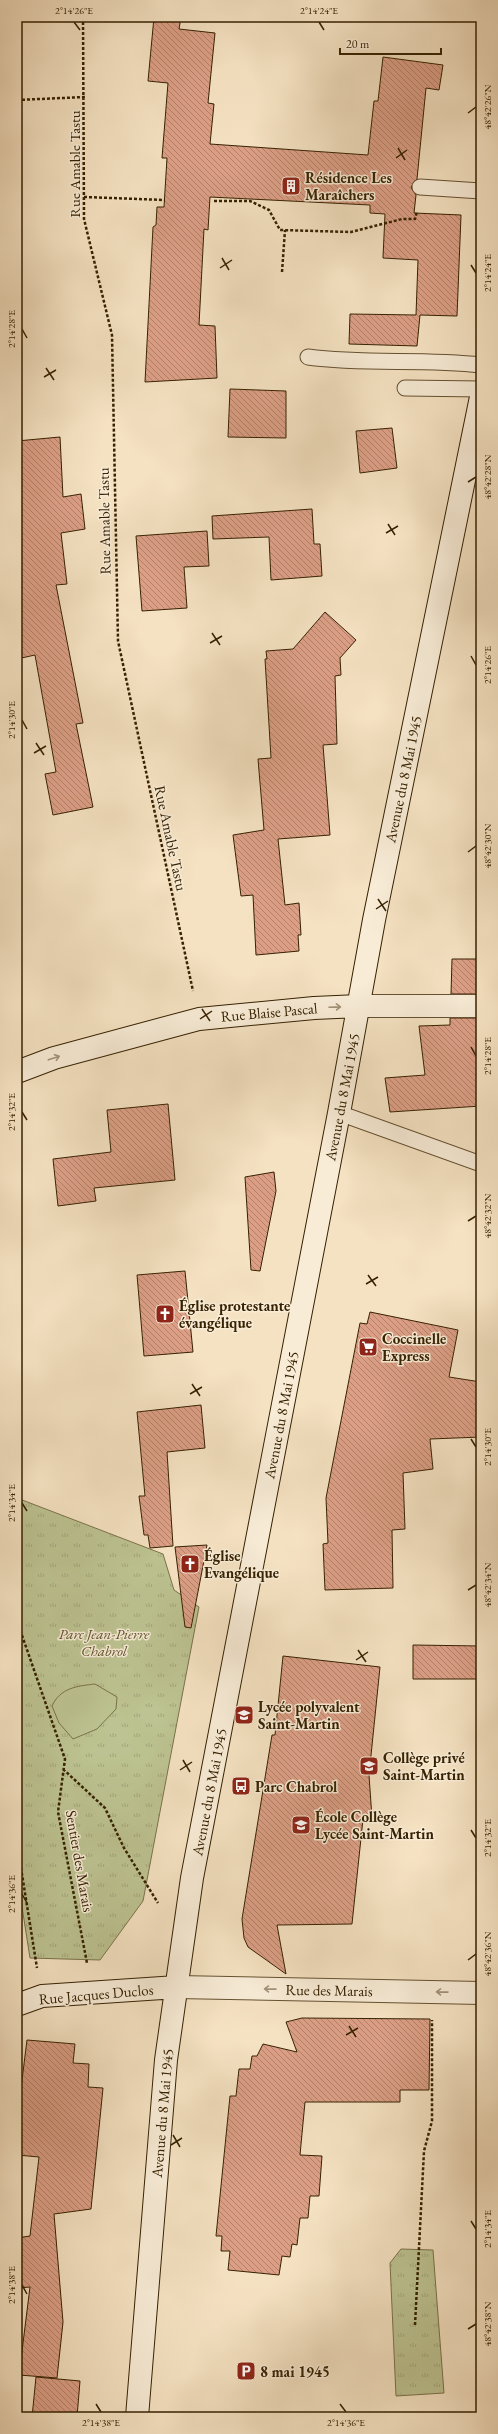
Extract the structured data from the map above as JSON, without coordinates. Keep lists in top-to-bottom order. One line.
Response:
{"streets":{"main road":["Avenue du 8 Mai 1945","Rue Blaise Pascal","Rue des Marais","Rue Jacques Duclos"],"path":["Rue Amable Tastu","Sentier des Marais"]},"crossings":[["Rue Amable Tastu","Rue Blaise Pascal"],["Avenue du 8 Mai 1945","Rue Blaise Pascal"],["Avenue du 8 Mai 1945","Rue des Marais"],["Avenue du 8 Mai 1945","Rue Jacques Duclos"],["Sentier des Marais","Rue Jacques Duclos"],["Rue des Marais","Rue Jacques Duclos"]],"one_way":["Rue Blaise Pascal","Rue des Marais"],"parks":["Parc Jean-Pierre Chabrol"],"places":{"building":["Résidence Les Maraîchers"],"church":["Église protestante évangélique","Église Evangélique"],"supermarket":["Coccinelle Express"],"school or university":["Lycée polyvalent Saint-Martin","Collège privé Saint-Martin","École Collège Lycée Saint-Martin"],"bus stop":["Parc Chabrol"],"parking":["8 mai 1945"]},"scale_bar":"20 m","coordinates":["2°14'26\"E","2°14'24\"E","48°42'26\"N","2°14'28\"E","48°42'28\"N","2°14'30\"E","48°42'30\"N","2°14'32\"E","48°42'32\"N","2°14'34\"E","48°42'34\"N","2°14'36\"E","48°42'36\"N","2°14'38\"E","48°42'38\"N"]}
